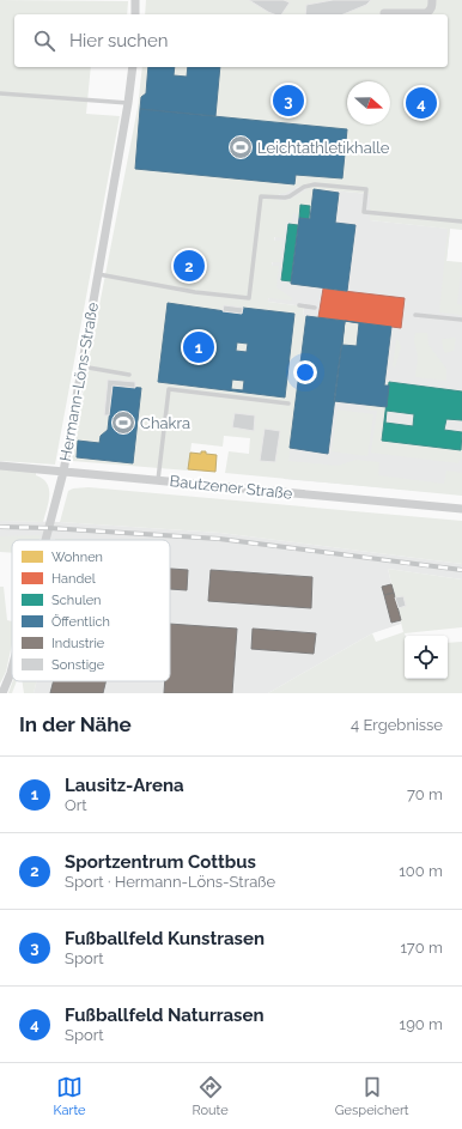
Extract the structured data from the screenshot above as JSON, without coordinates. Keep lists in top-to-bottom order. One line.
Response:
{"streets":{"street":["Hermann-Löns-Straße","Bautzener Straße"]},"crossings":[["Hermann-Löns-Straße","Bautzener Straße"]],"places":{"sports":["Leichtathletikhalle","Chakra"]},"legend":["Wohnen","Handel","Schulen","Öffentlich","Industrie","Sonstige"],"north":"right","page":{"search":"Hier suchen","pins":["3","4","2","1"],"heading":["In der Nähe","4 Ergebnisse"],"list":[{"mark":"1","name":"Lausitz-Arena","note":"Ort","value":"70 m"},{"mark":"2","name":"Sportzentrum Cottbus","note":"Sport · Hermann-Löns-Straße","value":"100 m"},{"mark":"3","name":"Fußballfeld Kunstrasen","note":"Sport","value":"170 m"},{"mark":"4","name":"Fußballfeld Naturrasen","note":"Sport","value":"190 m"}],"nav":["Karte","Route","Gespeichert"]}}
